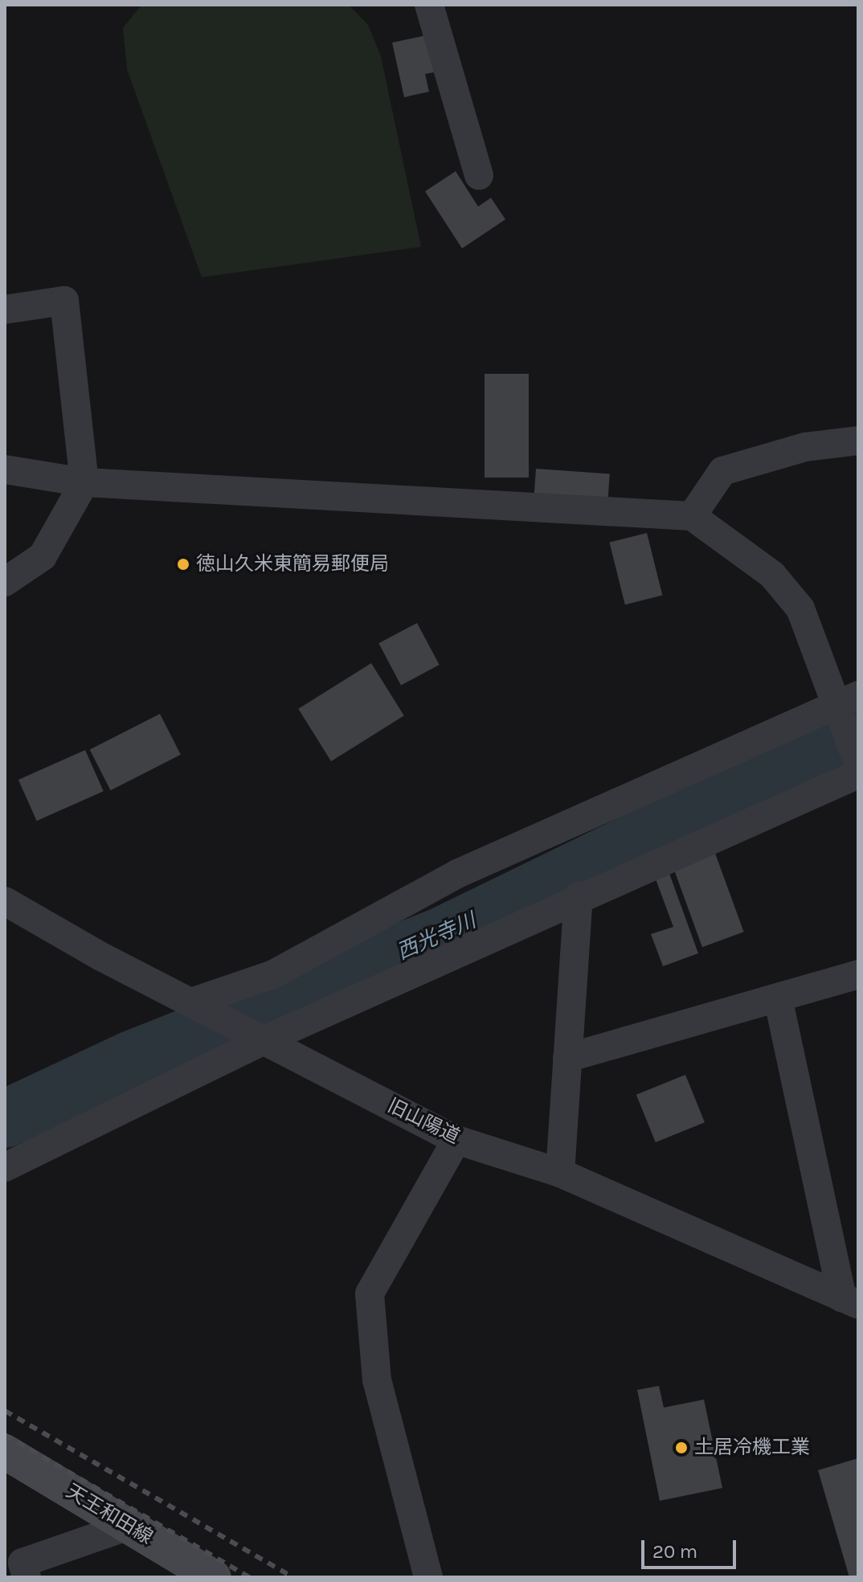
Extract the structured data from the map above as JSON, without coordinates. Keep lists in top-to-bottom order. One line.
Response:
{"streets":{"street":["旧山陽道","天王和田線"]},"water":["西光寺川"],"places":["徳山久米東簡易郵便局","土居冷機工業"],"scale_bar":"20 m"}
